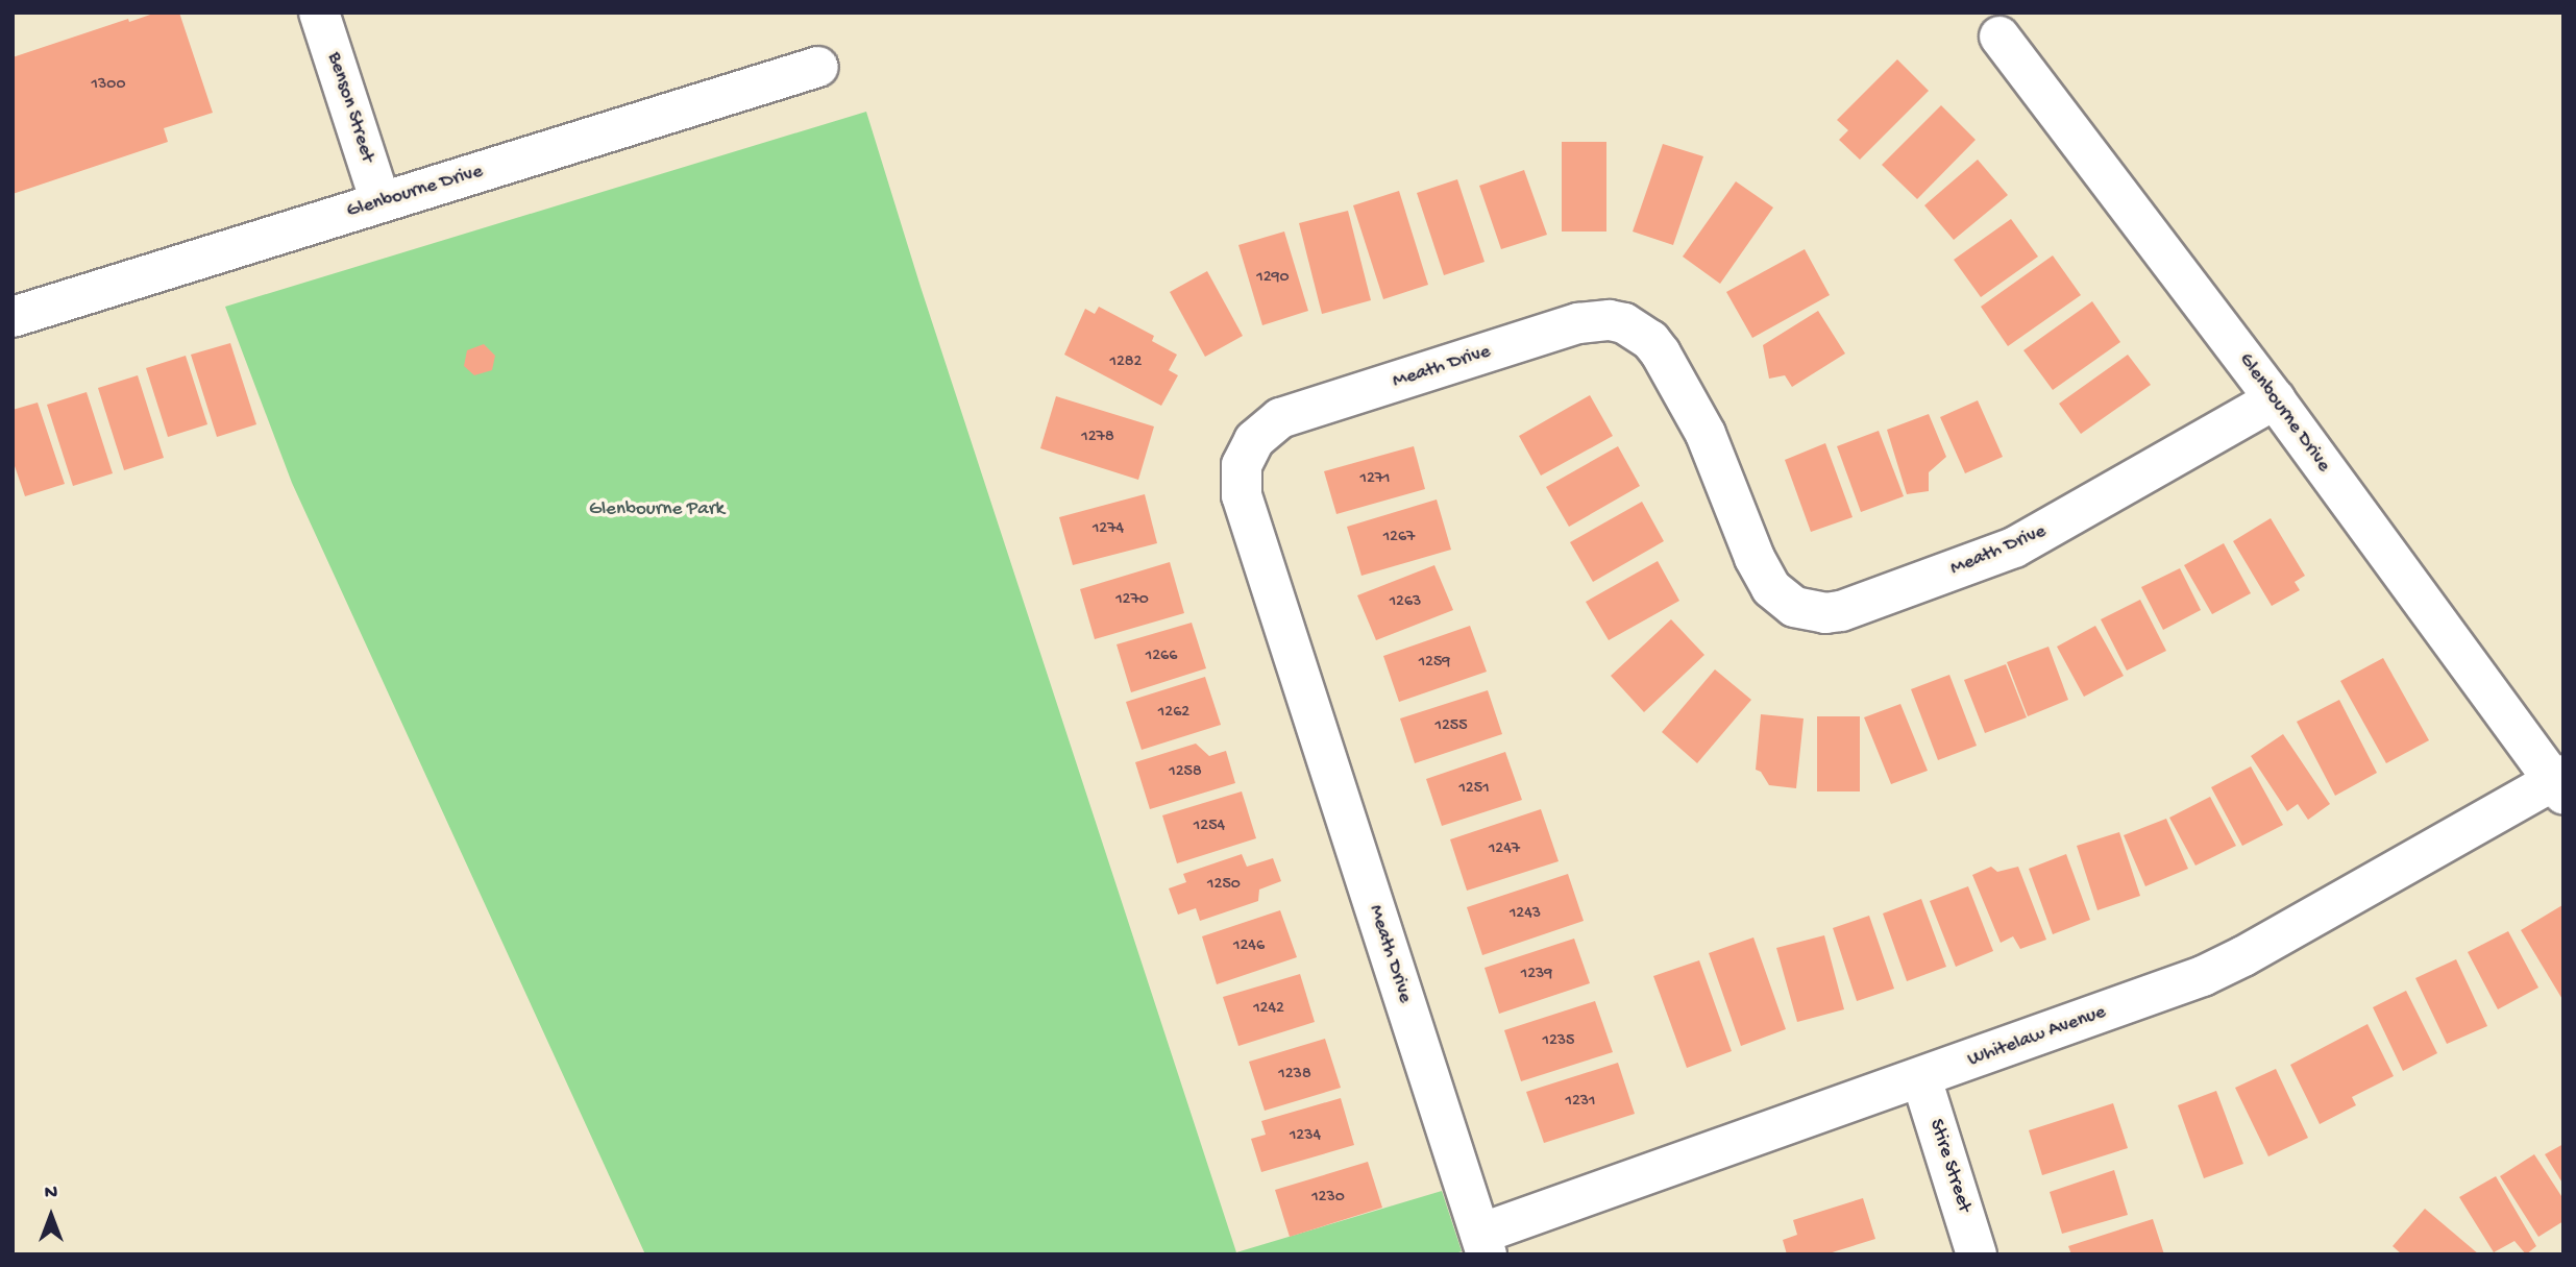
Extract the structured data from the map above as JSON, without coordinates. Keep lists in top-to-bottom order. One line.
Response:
{"streets":{"street":["Benson Street","Glenbourne Drive","Meath Drive","Whitelaw Avenue","Stire Street"]},"crossings":[["Benson Street","Glenbourne Drive"],["Glenbourne Drive","Meath Drive"],["Glenbourne Drive","Whitelaw Avenue"],["Meath Drive","Whitelaw Avenue"],["Whitelaw Avenue","Stire Street"]],"parks":["Glenbourne Park"],"house_numbers":["1300","1290","1282","1278","1271","1274","1267","1270","1263","1266","1259","1262","1255","1258","1251","1254","1247","1250","1243","1246","1239","1242","1235","1238","1231","1234","1230"],"north":"top"}
